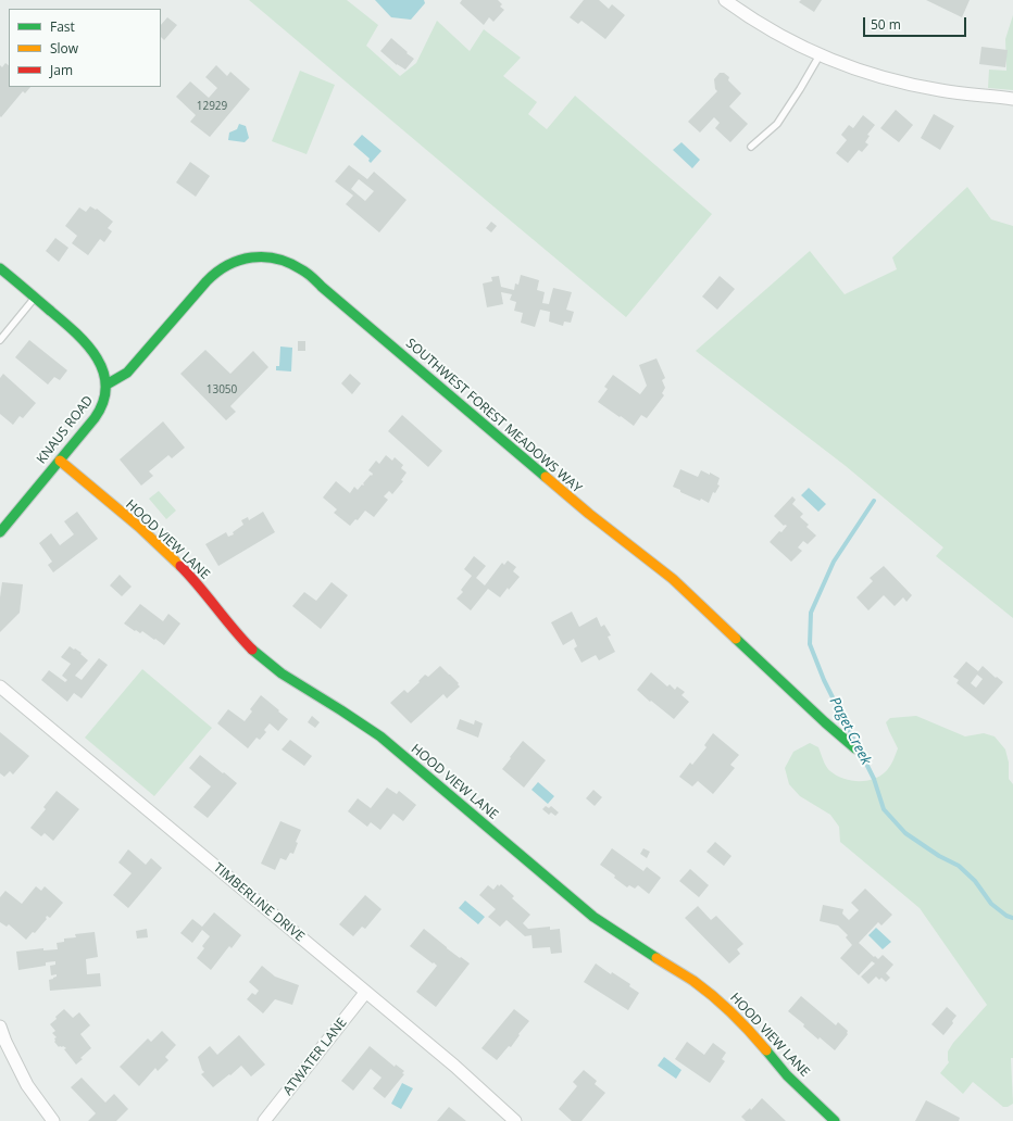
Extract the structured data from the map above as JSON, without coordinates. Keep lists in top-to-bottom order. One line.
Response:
{"streets":{"street":["SOUTHWEST FOREST MEADOWS WAY","KNAUS ROAD","HOOD VIEW LANE","TIMBERLINE DRIVE","ATWATER LANE"]},"crossings":[["SOUTHWEST FOREST MEADOWS WAY","KNAUS ROAD"],["KNAUS ROAD","HOOD VIEW LANE"],["TIMBERLINE DRIVE","ATWATER LANE"]],"water":["Paget Creek"],"house_numbers":["12929","13050"],"legend":["Fast","Slow","Jam"],"scale_bar":"50 m"}
